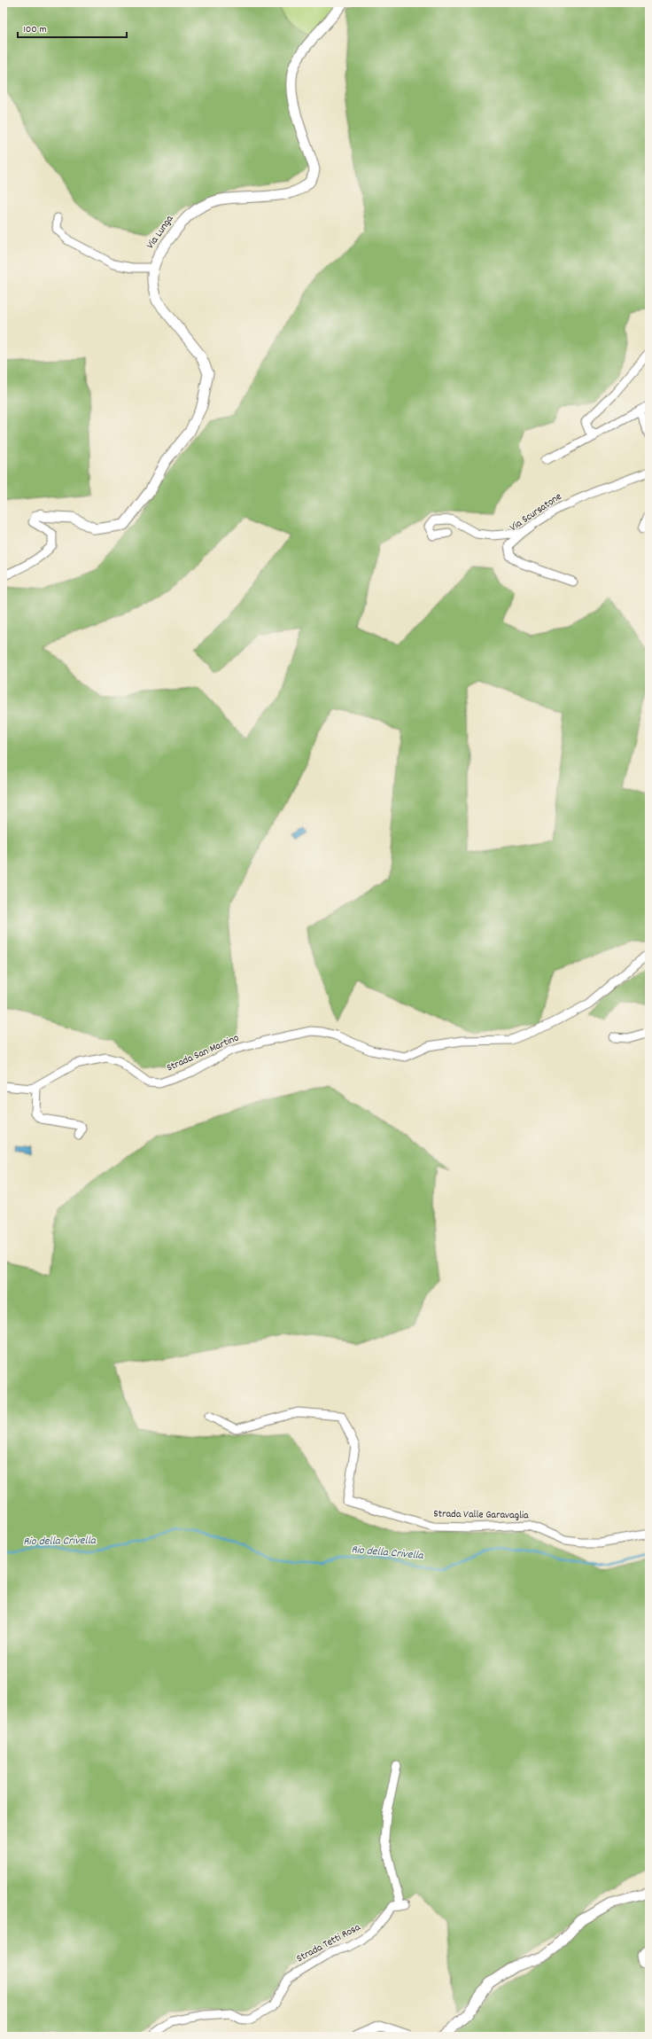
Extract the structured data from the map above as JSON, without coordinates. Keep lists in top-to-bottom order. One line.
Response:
{"streets":{"street":["Via Lunga","Via Scursatone","Strada San Martino","Strada Valle Garavaglia","Strada Tetti Rosa"]},"water":["Rio della Crivella"],"scale_bar":"100 m"}
